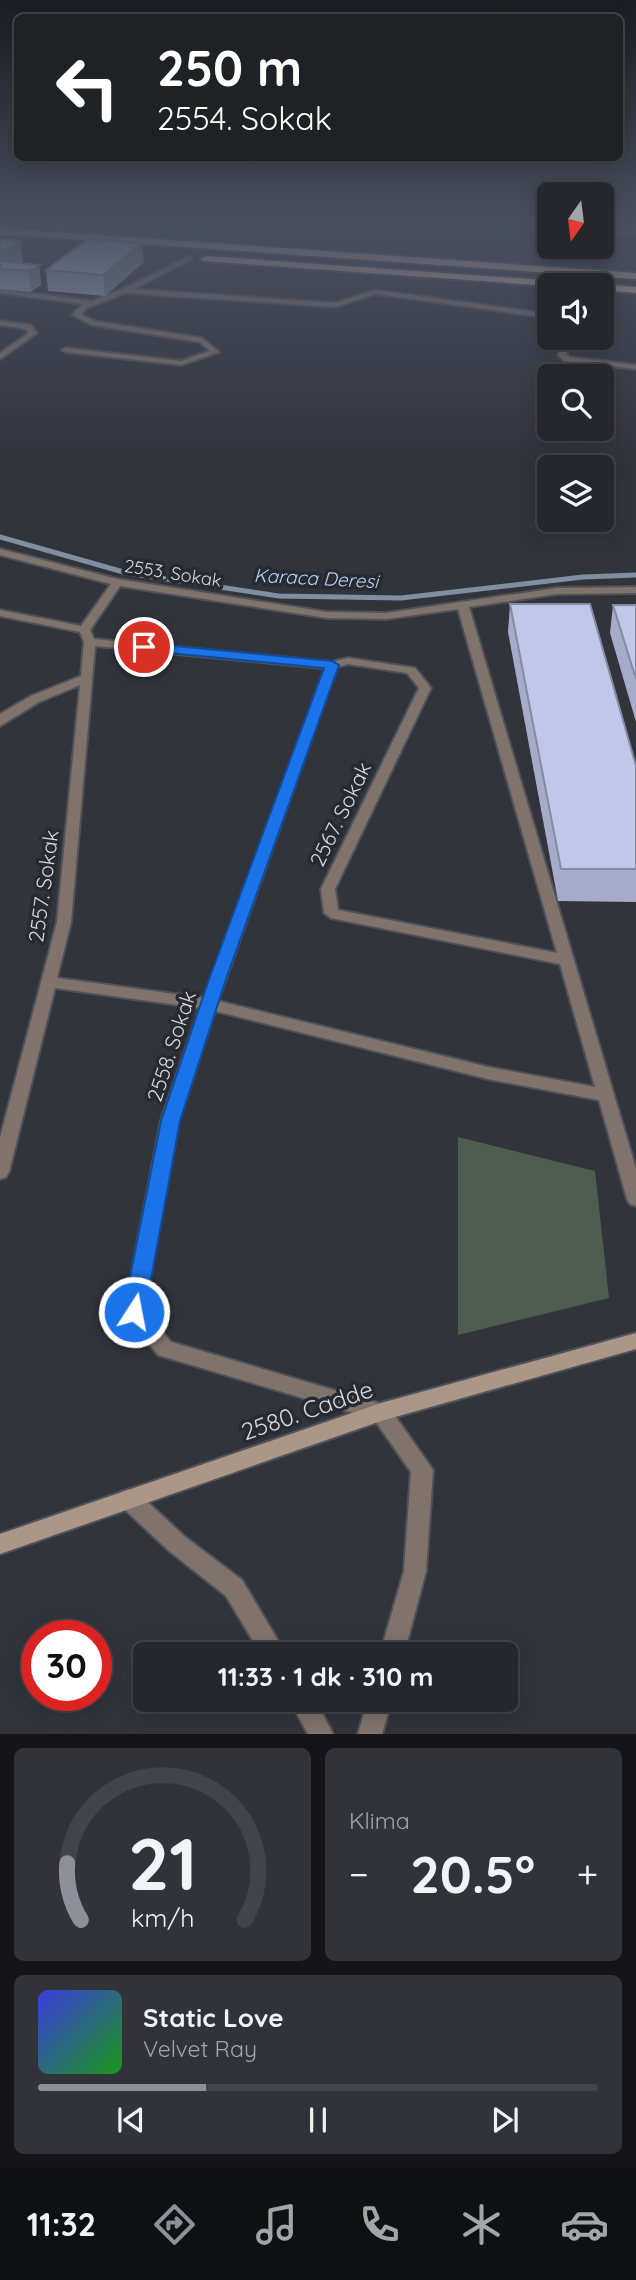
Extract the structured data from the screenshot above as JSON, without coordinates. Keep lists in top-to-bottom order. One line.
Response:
{"streets":{"main road":["2580. Cadde"],"street":["2553. Sokak","2567. Sokak","2557. Sokak","2558. Sokak"]},"crossings":[["2567. Sokak","2558. Sokak"],["2558. Sokak","2580. Cadde"]],"water":["Karaca Deresi"],"north":"bottom","page":{"turn":["250 m","2554. Sokak"],"limit":"30","trip":"11:33 · 1 dk · 310 m","tile":"Klima","heat":["−","20.5°","+"],"song":["Static Love","Velvet Ray"],"tabs":"11:32","gauge":["21","km/h"]}}
